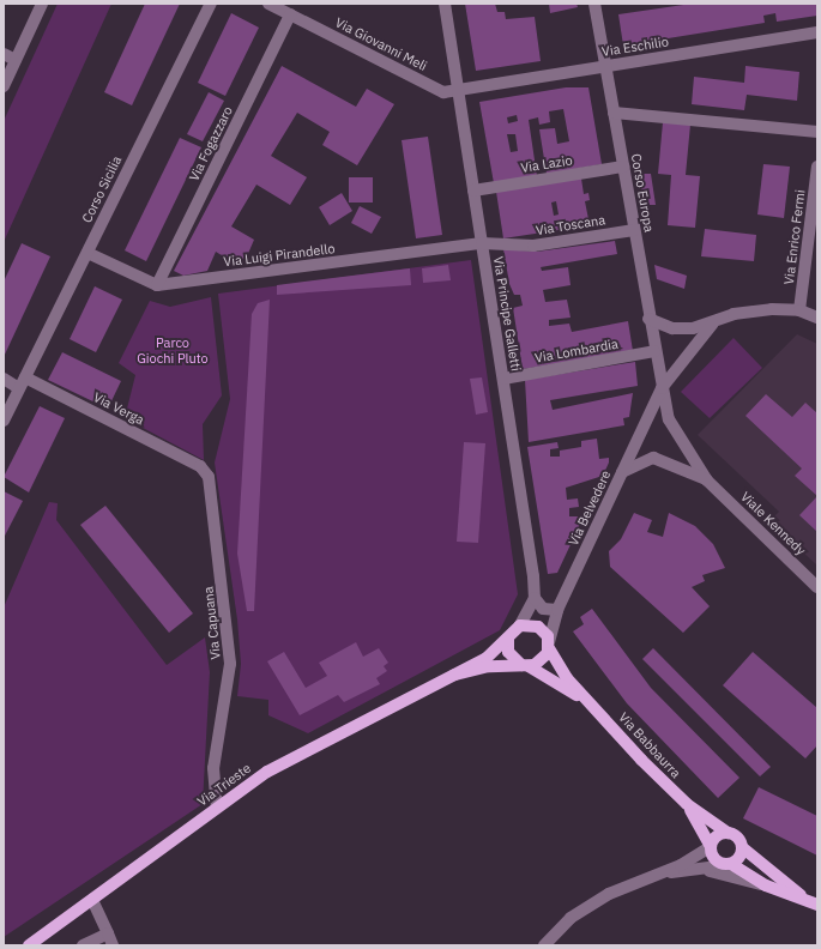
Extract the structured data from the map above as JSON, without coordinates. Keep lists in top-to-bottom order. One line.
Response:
{"streets":{"main road":["Via Babbaurra","Via Trieste"],"street":["Via Giovanni Meli","Via Eschilio","Via Fogazzaro","Via Lazio","Corso Sicilia","Corso Europa","Via Toscana","Via Enrico Fermi","Via Luigi Pirandello","Via Principe Galletti","Via Lombardia","Via Verga","Via Belvedere","Viale Kennedy","Via Capuana"]},"crossings":[["Via Giovanni Meli","Via Eschilio"],["Via Giovanni Meli","Via Fogazzaro"],["Via Giovanni Meli","Via Principe Galletti"],["Via Eschilio","Corso Europa"],["Via Eschilio","Via Principe Galletti"],["Via Fogazzaro","Via Luigi Pirandello"],["Via Lazio","Corso Europa"],["Via Lazio","Via Principe Galletti"],["Corso Sicilia","Via Verga"],["Corso Europa","Via Toscana"],["Corso Europa","Via Lombardia"],["Corso Europa","Via Belvedere"],["Corso Europa","Viale Kennedy"],["Via Toscana","Via Luigi Pirandello"],["Via Toscana","Via Principe Galletti"],["Via Luigi Pirandello","Via Principe Galletti"],["Via Principe Galletti","Via Lombardia"],["Via Verga","Via Capuana"],["Via Belvedere","Via Babbaurra"],["Via Capuana","Via Trieste"]],"parks":["Parco Giochi Pluto"]}
